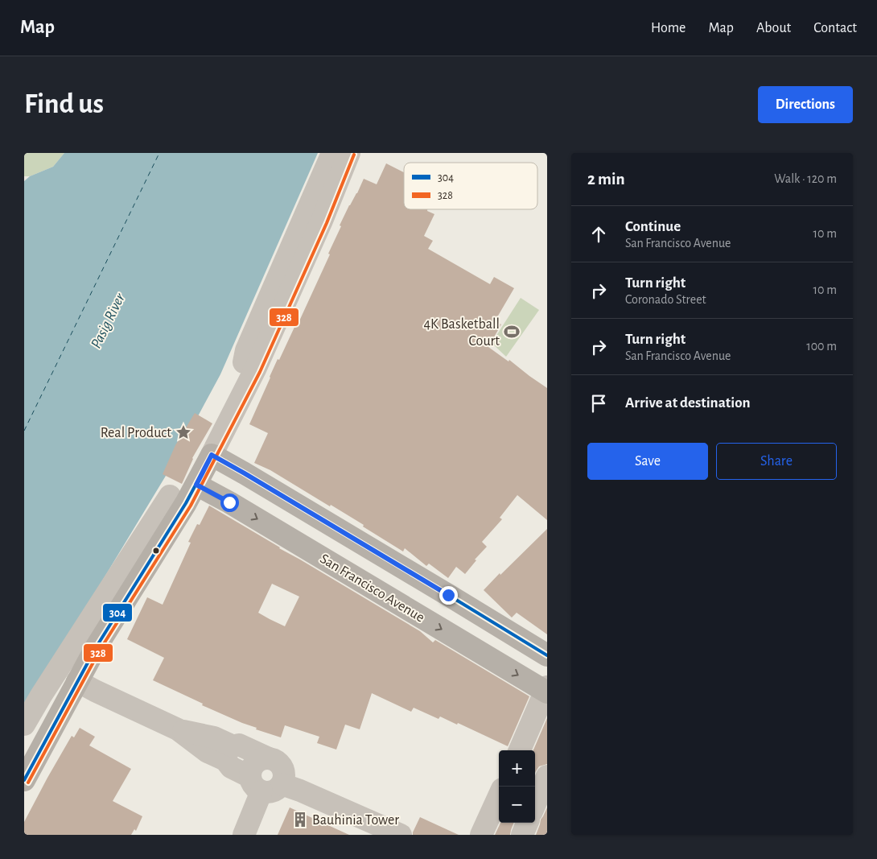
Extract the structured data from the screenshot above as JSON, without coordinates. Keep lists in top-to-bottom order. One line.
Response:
{"streets":{"main road":["San Francisco Avenue"]},"water":["Pasig River"],"places":{"sports":["4K Basketball Court"],"place":["Real Product"],"building":["Bauhinia Tower"]},"lines":["transit line 328","transit line 304"],"legend":["304","328"],"page":{"header":"Map","nav":["Home","Map","About","Contact"],"buttons":["Directions",["Save","Share"]],"title":"Find us","heading":["2 min","Walk · 120 m"],"list":[["Continue","San Francisco Avenue","10 m"],["Turn right","Coronado Street","10 m"],["Turn right","San Francisco Avenue","100 m"],"Arrive at destination"],"map_buttons":["+","−"]}}
